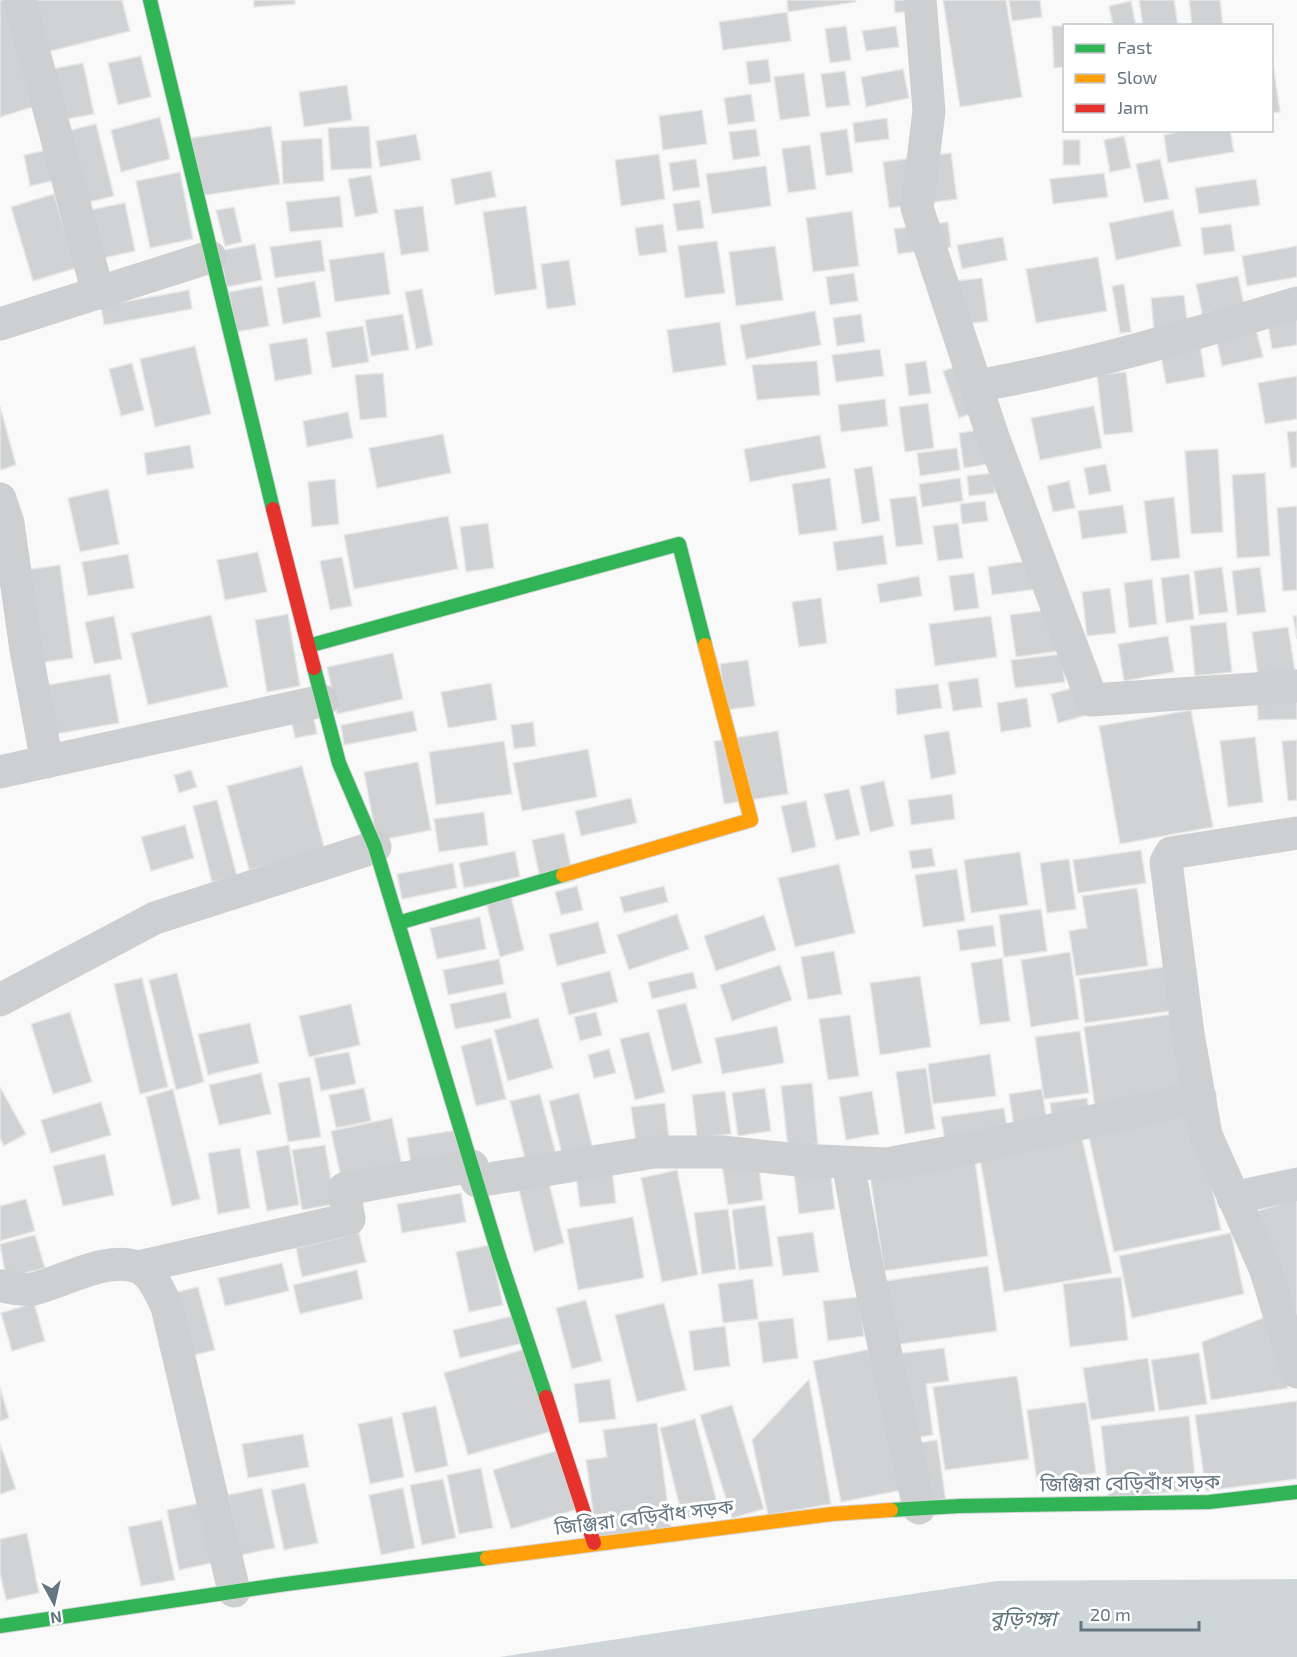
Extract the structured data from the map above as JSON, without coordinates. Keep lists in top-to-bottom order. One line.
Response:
{"streets":{"street":["জিঞ্জিরা বেড়িবাঁধ সড়ক"]},"water":["বুড়িগঙ্গা"],"legend":["Fast","Slow","Jam"],"scale_bar":"20 m","north":"bottom"}
